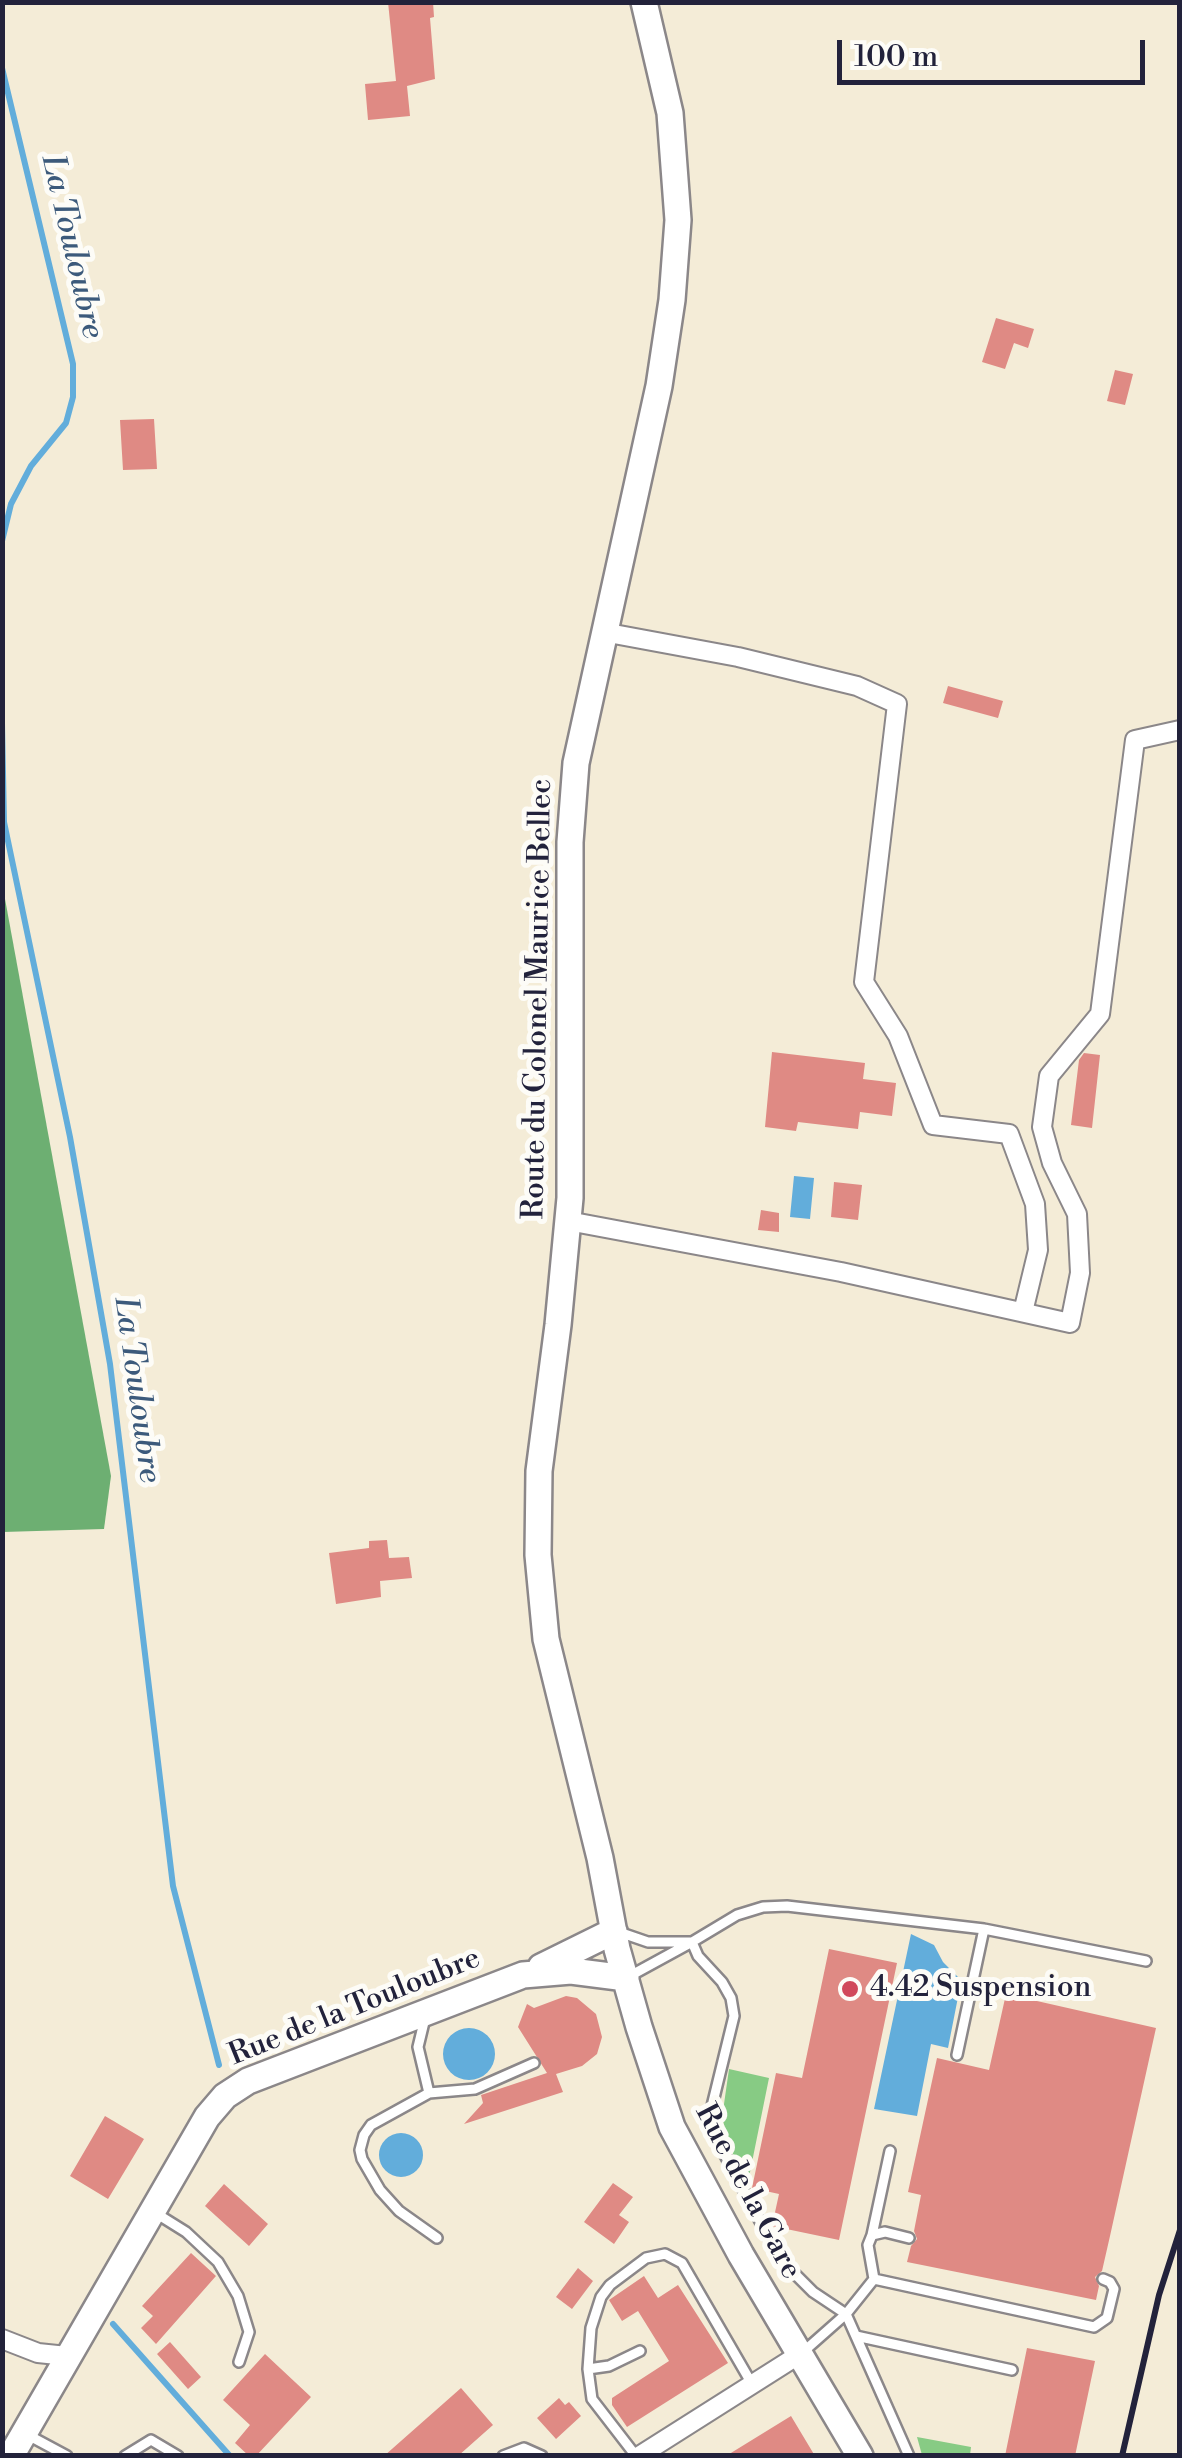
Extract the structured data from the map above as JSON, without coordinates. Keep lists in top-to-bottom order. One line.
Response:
{"streets":{"main road":["Route du Colonel Maurice Bellec","Rue de la Touloubre","Rue de la Gare"]},"crossings":[["Route du Colonel Maurice Bellec","Rue de la Gare"],["Rue de la Touloubre","Rue de la Gare"]],"water":["La Touloubre"],"places":["4.42 Suspension"],"scale_bar":"100 m"}
